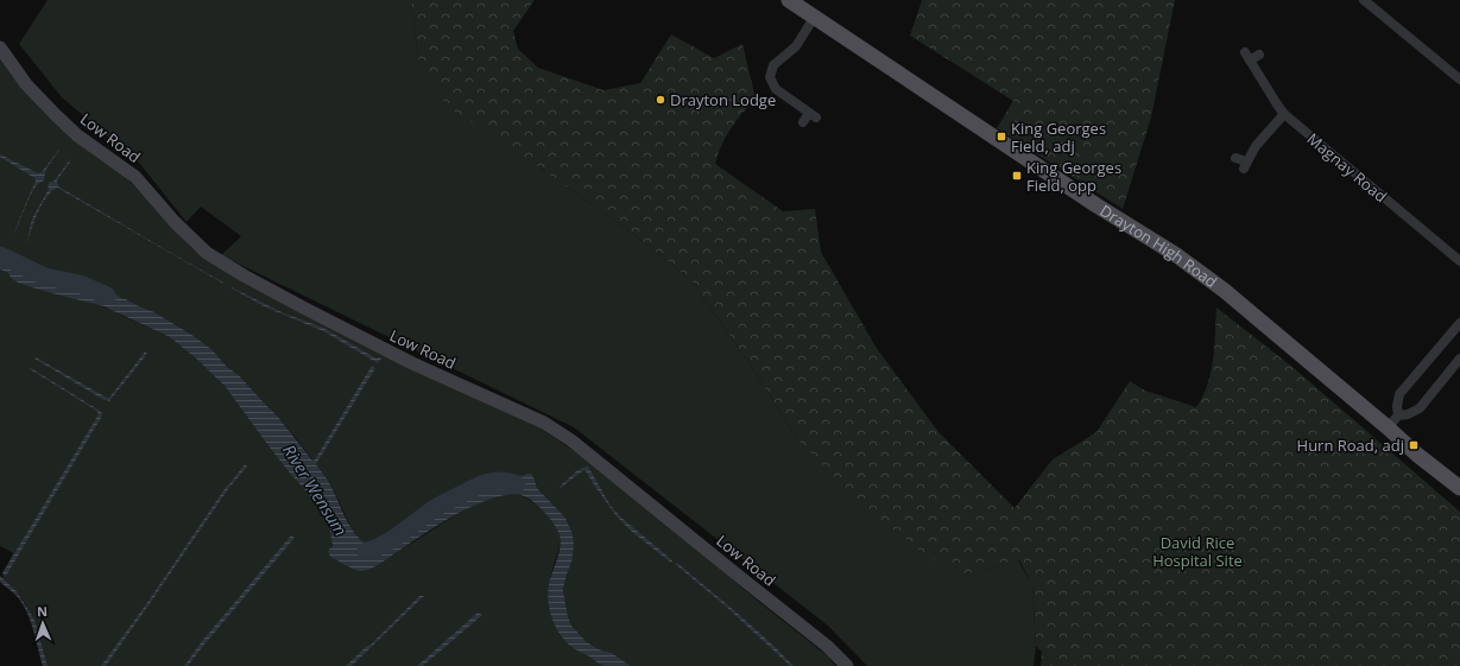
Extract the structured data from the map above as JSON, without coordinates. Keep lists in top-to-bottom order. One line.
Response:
{"streets":{"main road":["Drayton High Road"],"street":["Low Road","Magnay Road"]},"water":["River Wensum"],"parks":["David Rice Hospital Site"],"places":{"other":["Drayton Lodge"],"transit":["King Georges Field, adj","King Georges Field, opp","Hurn Road, adj"]},"north":"top"}
